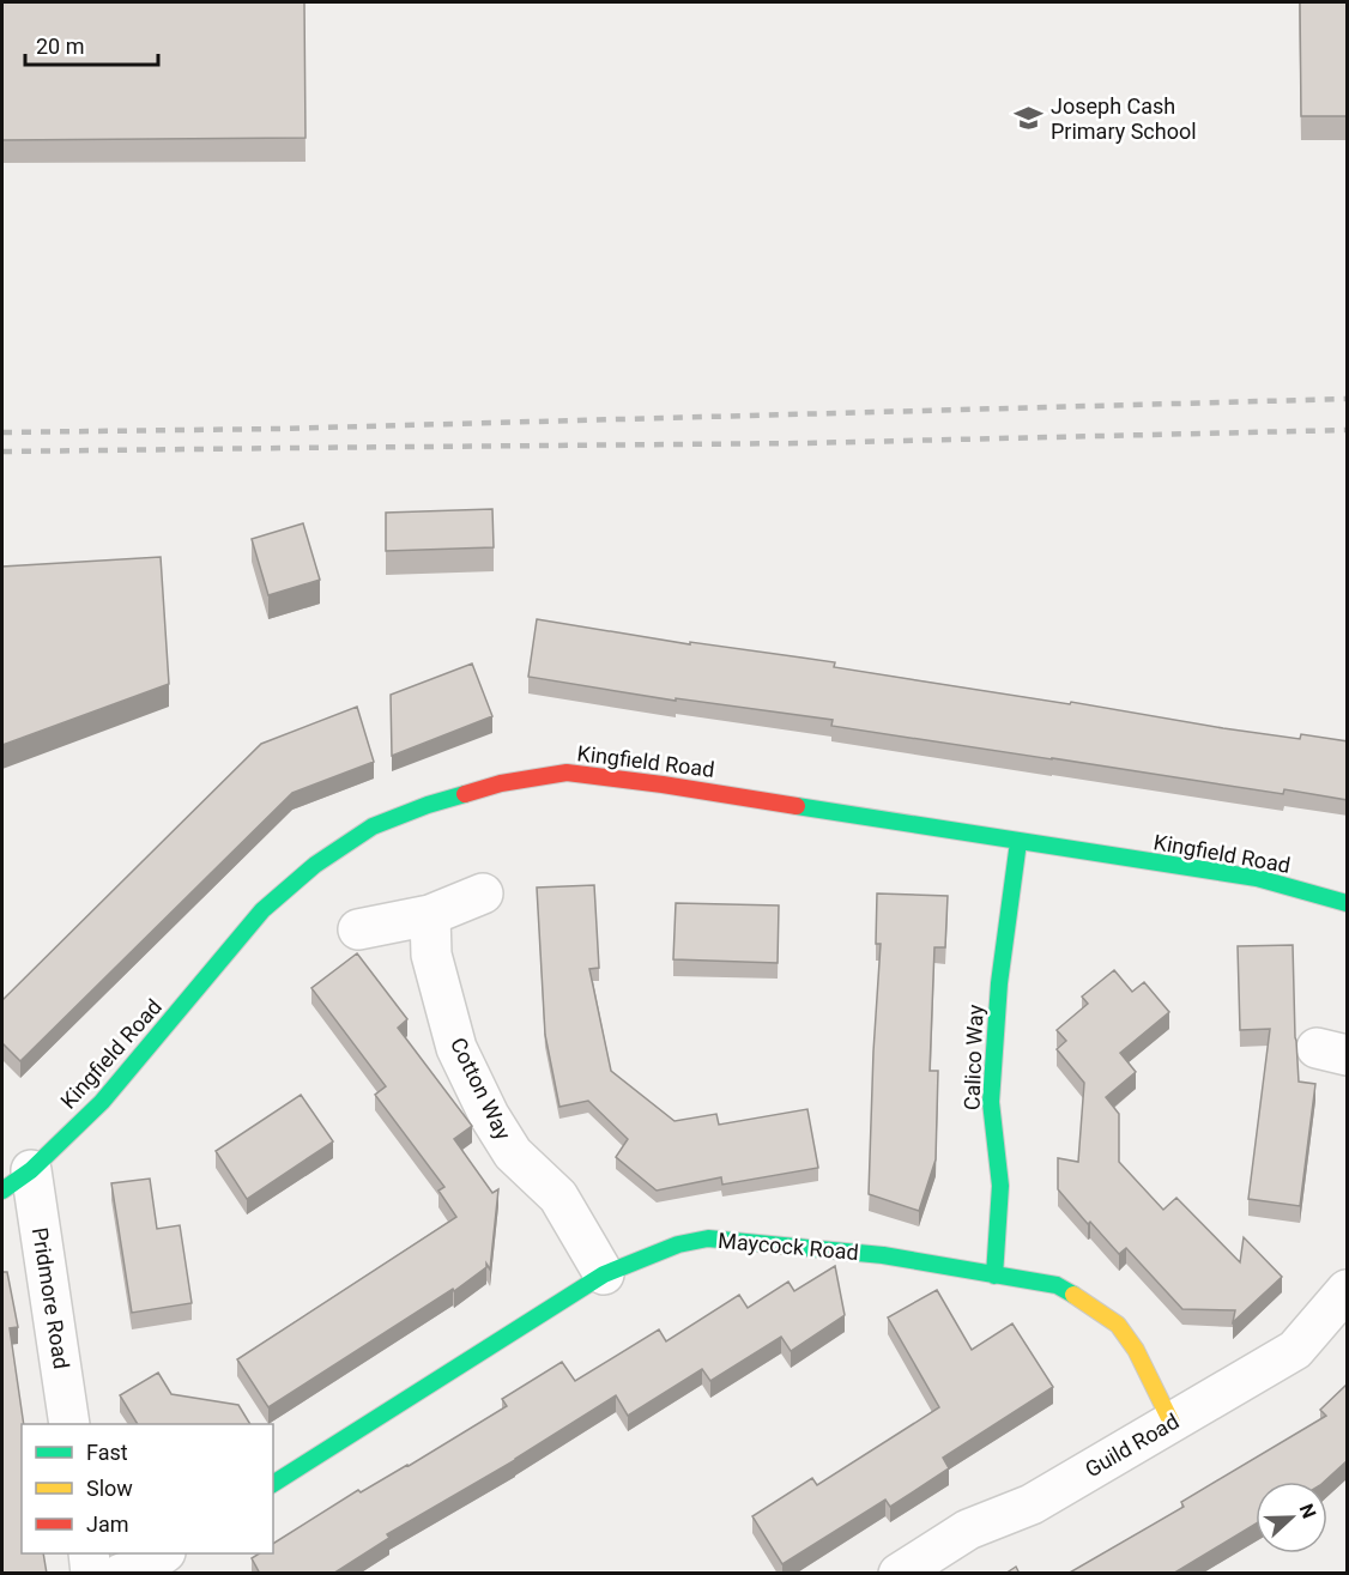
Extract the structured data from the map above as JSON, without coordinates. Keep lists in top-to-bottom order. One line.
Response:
{"streets":{"street":["Kingfield Road","Calico Way","Cotton Way","Maycock Road","Pridmore Road","Guild Road"]},"crossings":[["Kingfield Road","Calico Way"],["Kingfield Road","Pridmore Road"],["Calico Way","Maycock Road"],["Cotton Way","Maycock Road"],["Maycock Road","Guild Road"]],"places":{"school or university":["Joseph Cash Primary School"]},"legend":["Fast","Slow","Jam"],"scale_bar":"20 m","north":"right"}
